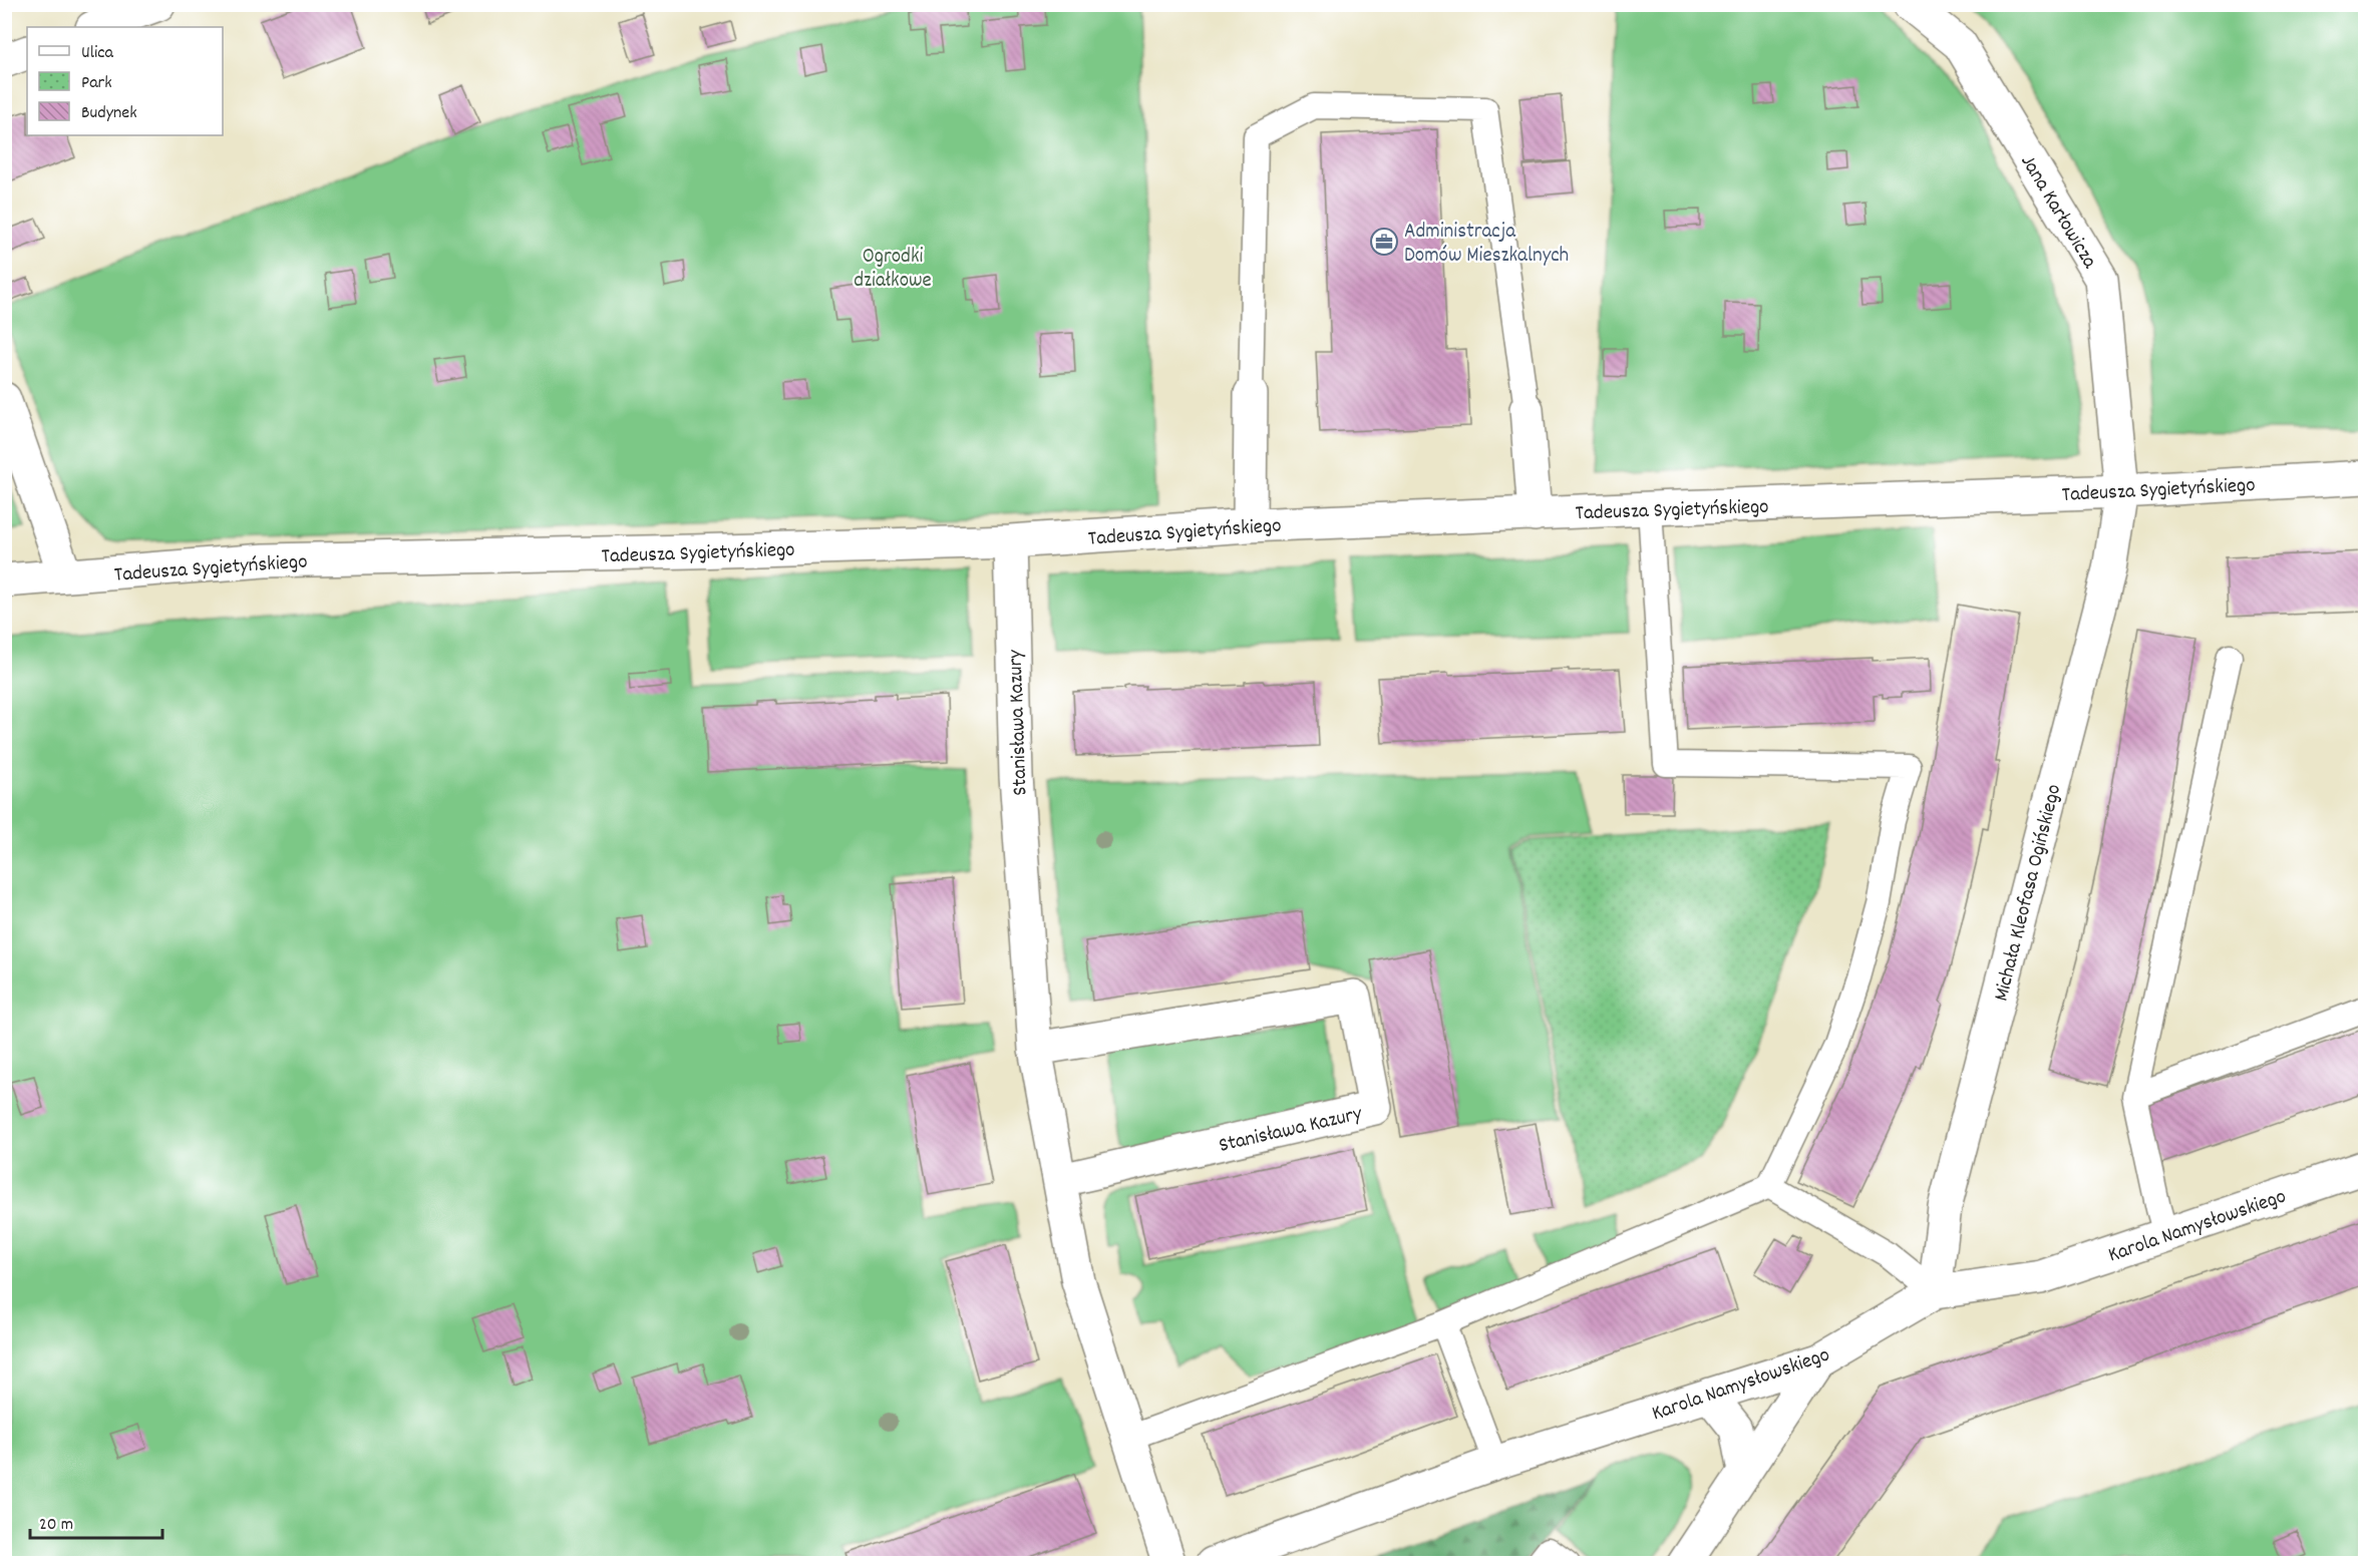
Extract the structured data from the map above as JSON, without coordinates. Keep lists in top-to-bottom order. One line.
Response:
{"streets":{"street":["Jana Karłowicza","Tadeusza Sygietyńskiego","Stanisława Kazury","Michała Kleofasa Ogińskiego","Karola Namysłowskiego"]},"crossings":[["Jana Karłowicza","Tadeusza Sygietyńskiego"],["Jana Karłowicza","Michała Kleofasa Ogińskiego"],["Tadeusza Sygietyńskiego","Stanisława Kazury"],["Tadeusza Sygietyńskiego","Michała Kleofasa Ogińskiego"],["Michała Kleofasa Ogińskiego","Karola Namysłowskiego"]],"parks":["Ogrodki działkowe"],"places":{"office":["Administracja Domów Mieszkalnych"]},"legend":["Ulica","Park","Budynek"],"scale_bar":"20 m"}
